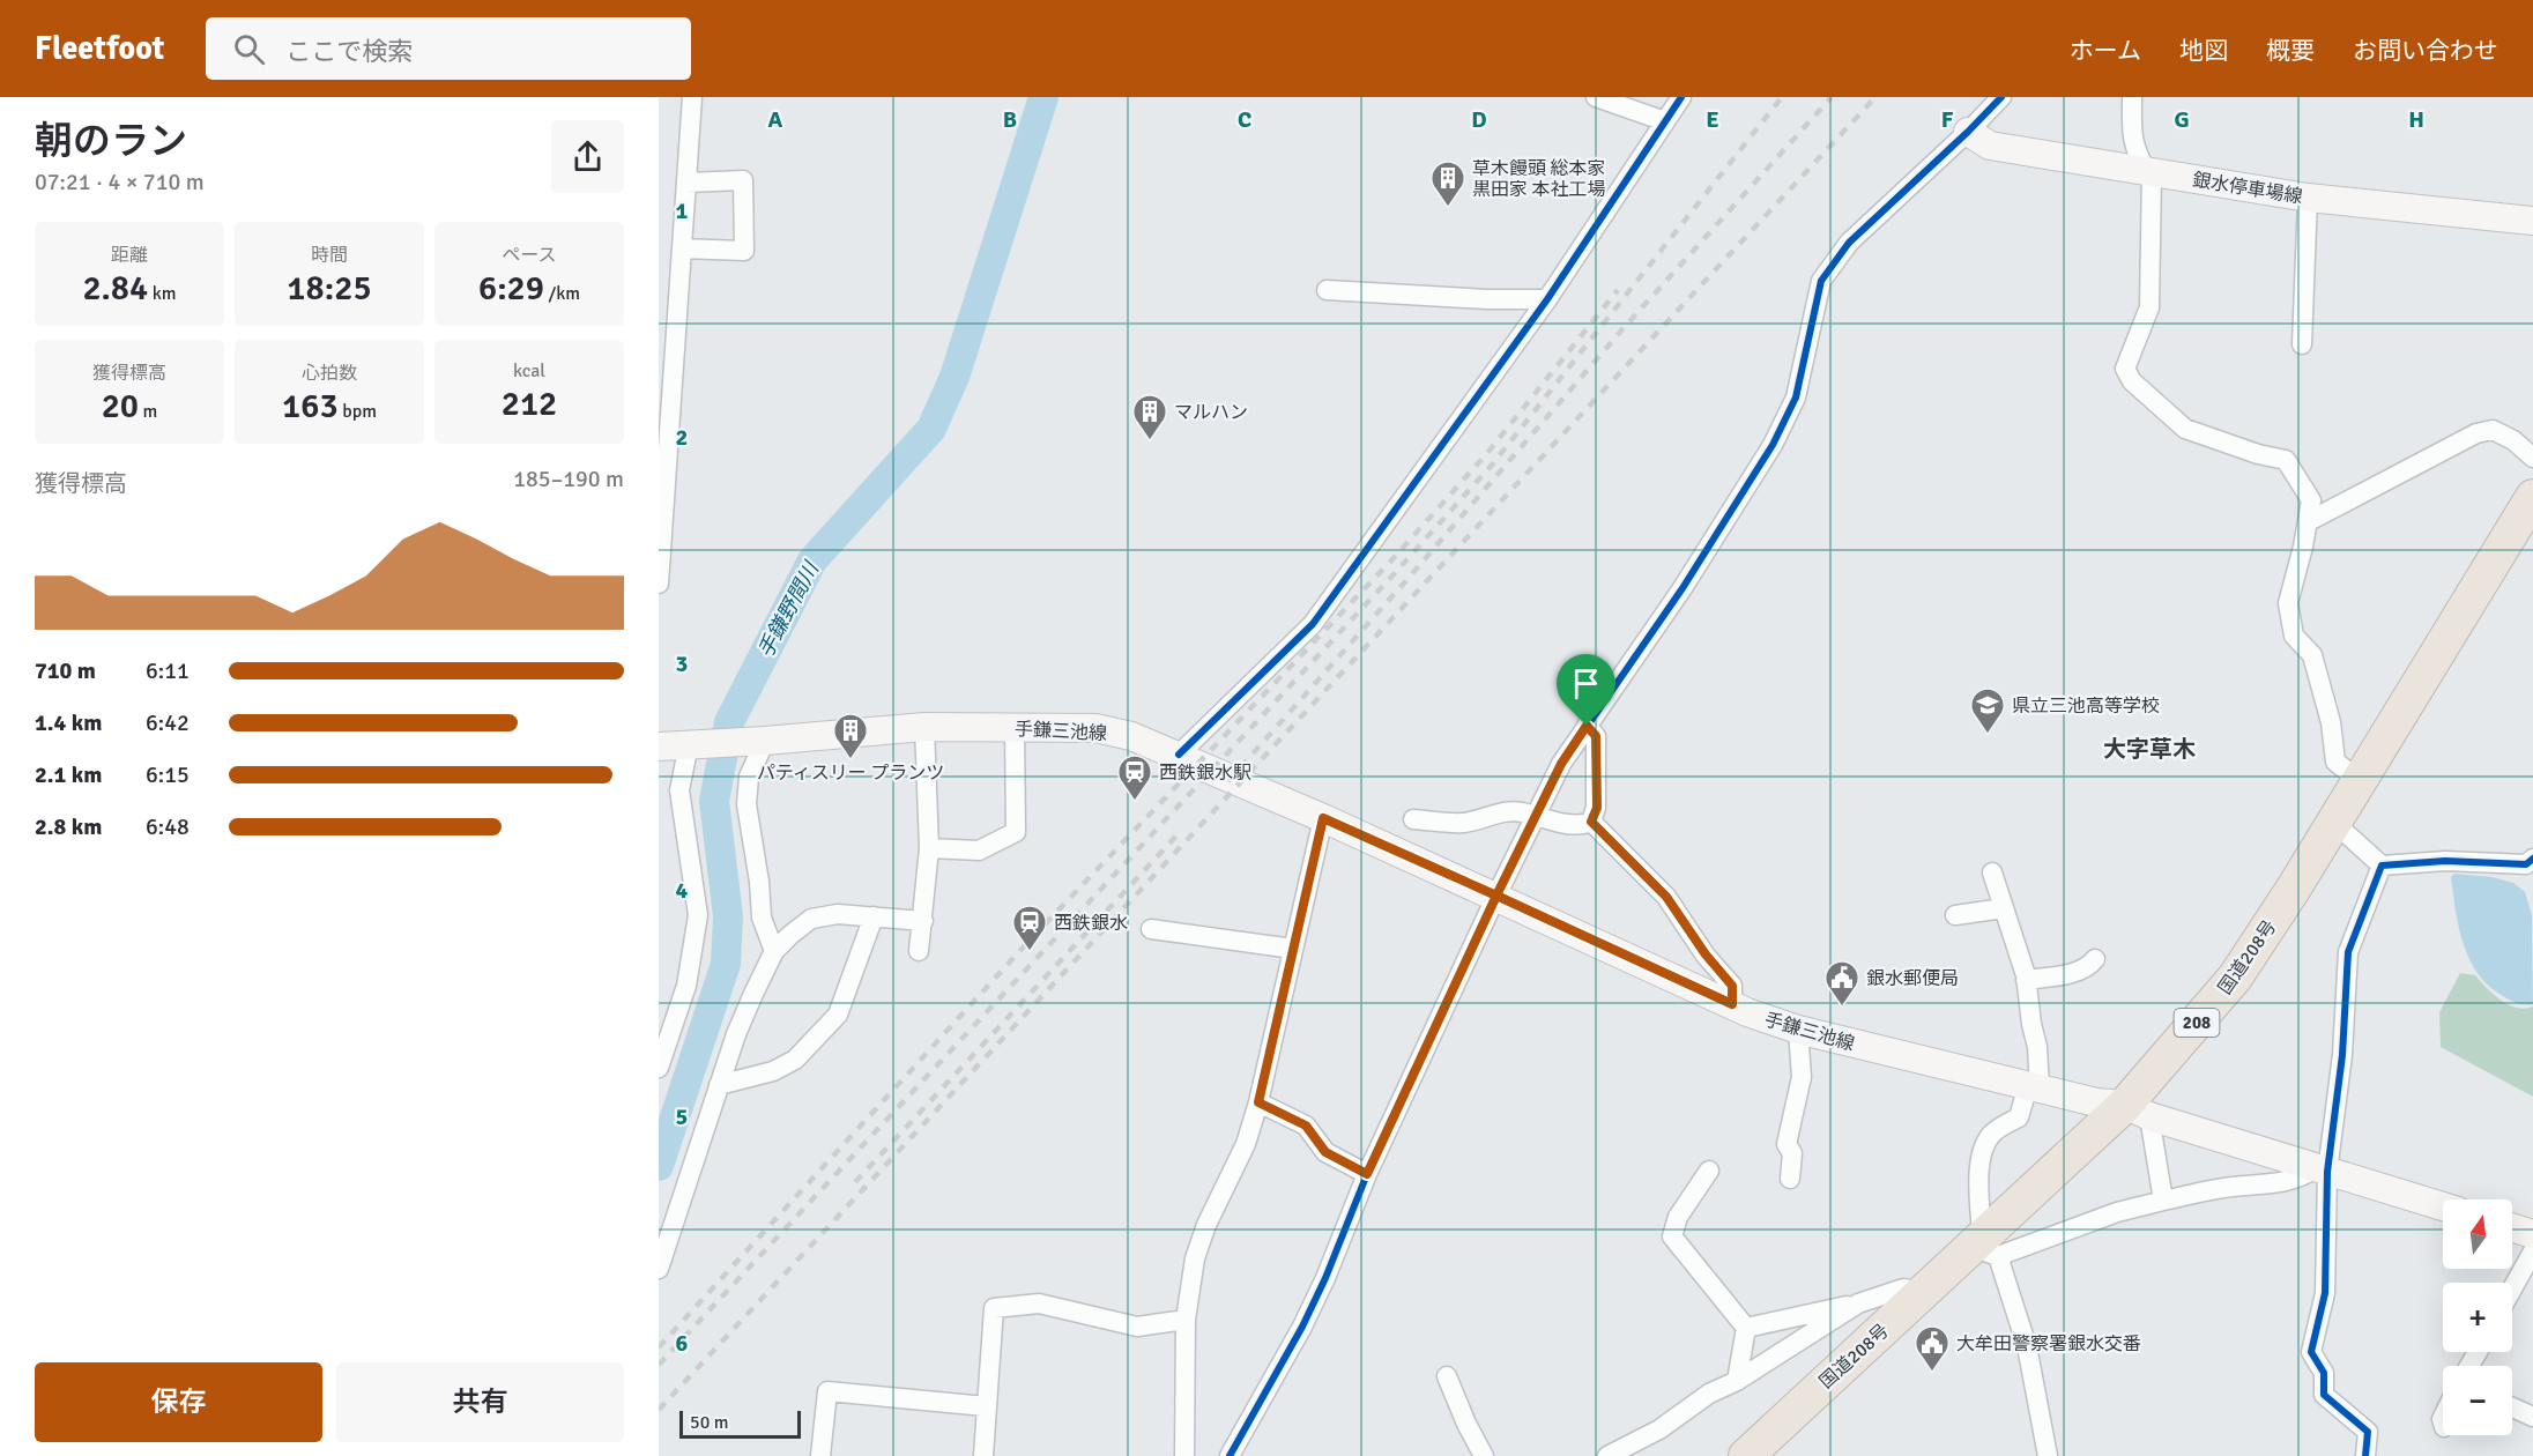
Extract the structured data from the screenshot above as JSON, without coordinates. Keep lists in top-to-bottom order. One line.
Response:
{"streets":{"highway":["国道208号","208"],"main road":["銀水停車場線","手鎌三池線"]},"crossings":[["手鎌三池線","国道208号"]],"districts":["大字草木"],"water":["手鎌野間川"],"places":{"building":["草木饅頭 総本家 黒田家 本社工場","マルハン","パティスリー プランツ"],"school or university":["県立三池高等学校"],"station":["西鉄銀水駅","西鉄銀水"],"public building":["銀水郵便局","大牟田警察署銀水交番"]},"scale_bar":"50 m","north":"top","page":{"header":"Fleetfoot","search":"ここで検索","nav":["ホーム","地図","概要","お問い合わせ"],"heading":["朝のラン","07:21 · 4 × 710 m"],"stats":[["距離","2.84 km"],["時間","18:25"],["ペース","6:29 /km"],["獲得標高","20 m"],["心拍数","163 bpm"],["kcal","212"]],"chart":["獲得標高","185–190 m"],"list":[{"name":"710 m","note":"6:11"},{"name":"1.4 km","note":"6:42"},{"name":"2.1 km","note":"6:15"},{"name":"2.8 km","note":"6:48"}],"map_buttons":["+","−"],"buttons":["保存","共有"],"scale":"50 m"},"grid":{"columns":["A","B","C","D","E","F","G","H"],"rows":["1","2","3","4","5","6"]}}
